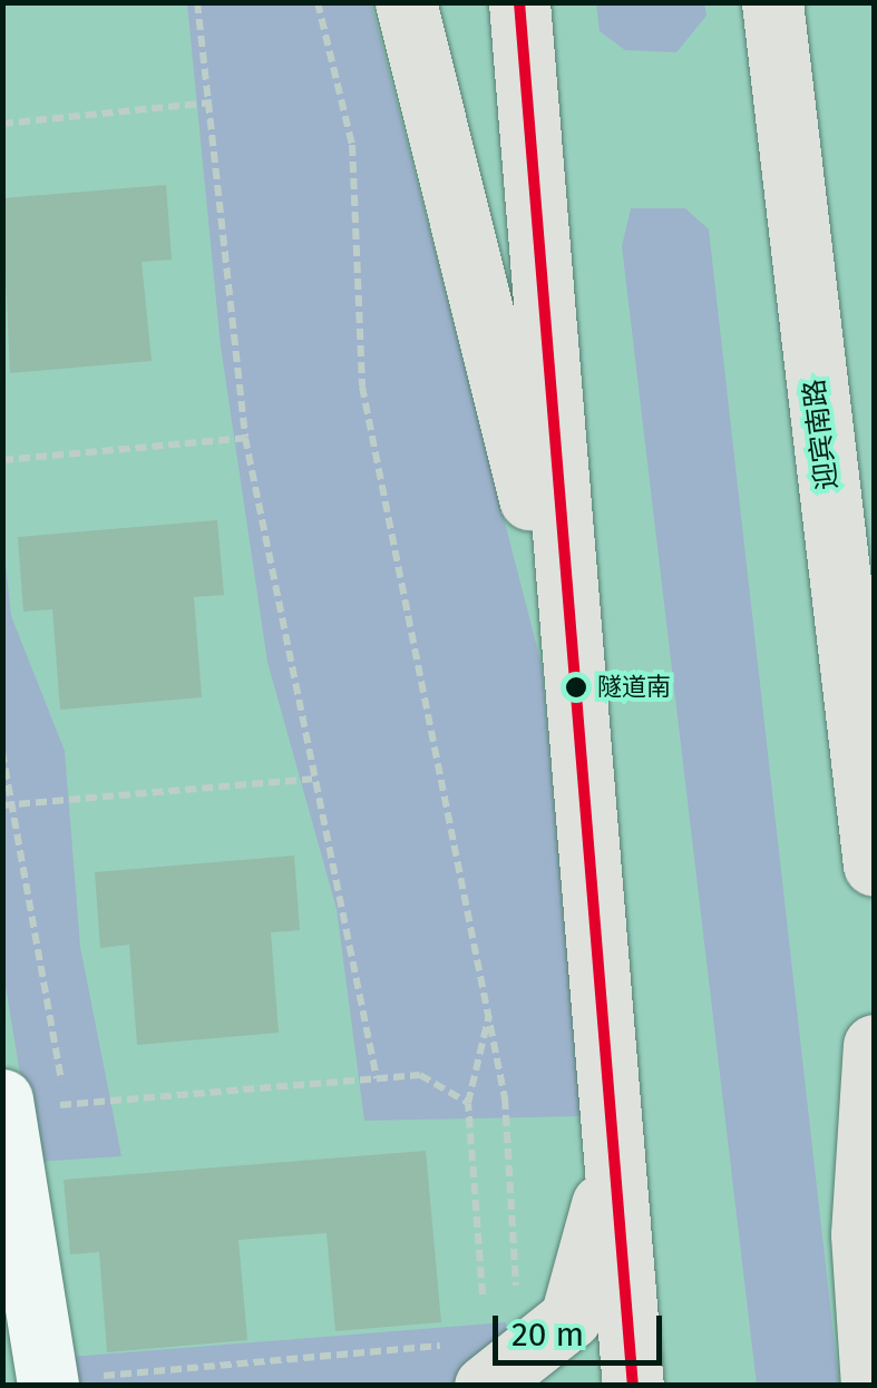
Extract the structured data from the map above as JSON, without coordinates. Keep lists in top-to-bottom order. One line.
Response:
{"streets":{"main road":["迎宾南路"]},"places":["隧道南"],"scale_bar":"20 m"}
